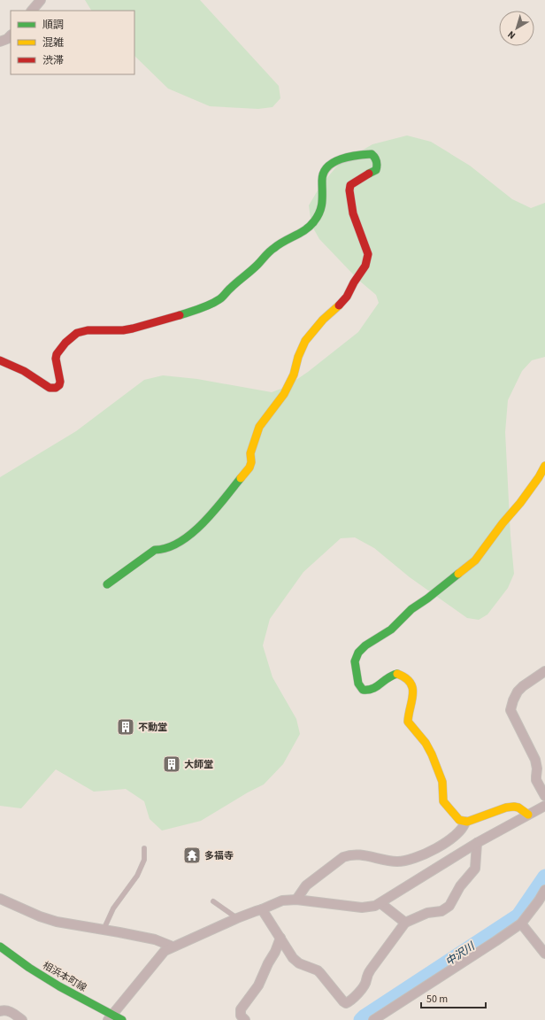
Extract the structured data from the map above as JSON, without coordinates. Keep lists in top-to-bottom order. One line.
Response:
{"streets":{"street":["相浜本町線"]},"water":["中沢川"],"places":{"building":["不動堂","大師堂"],"temple":["多福寺"]},"legend":["順調","混雑","渋滞"],"scale_bar":"50 m","north":"bottom left"}
